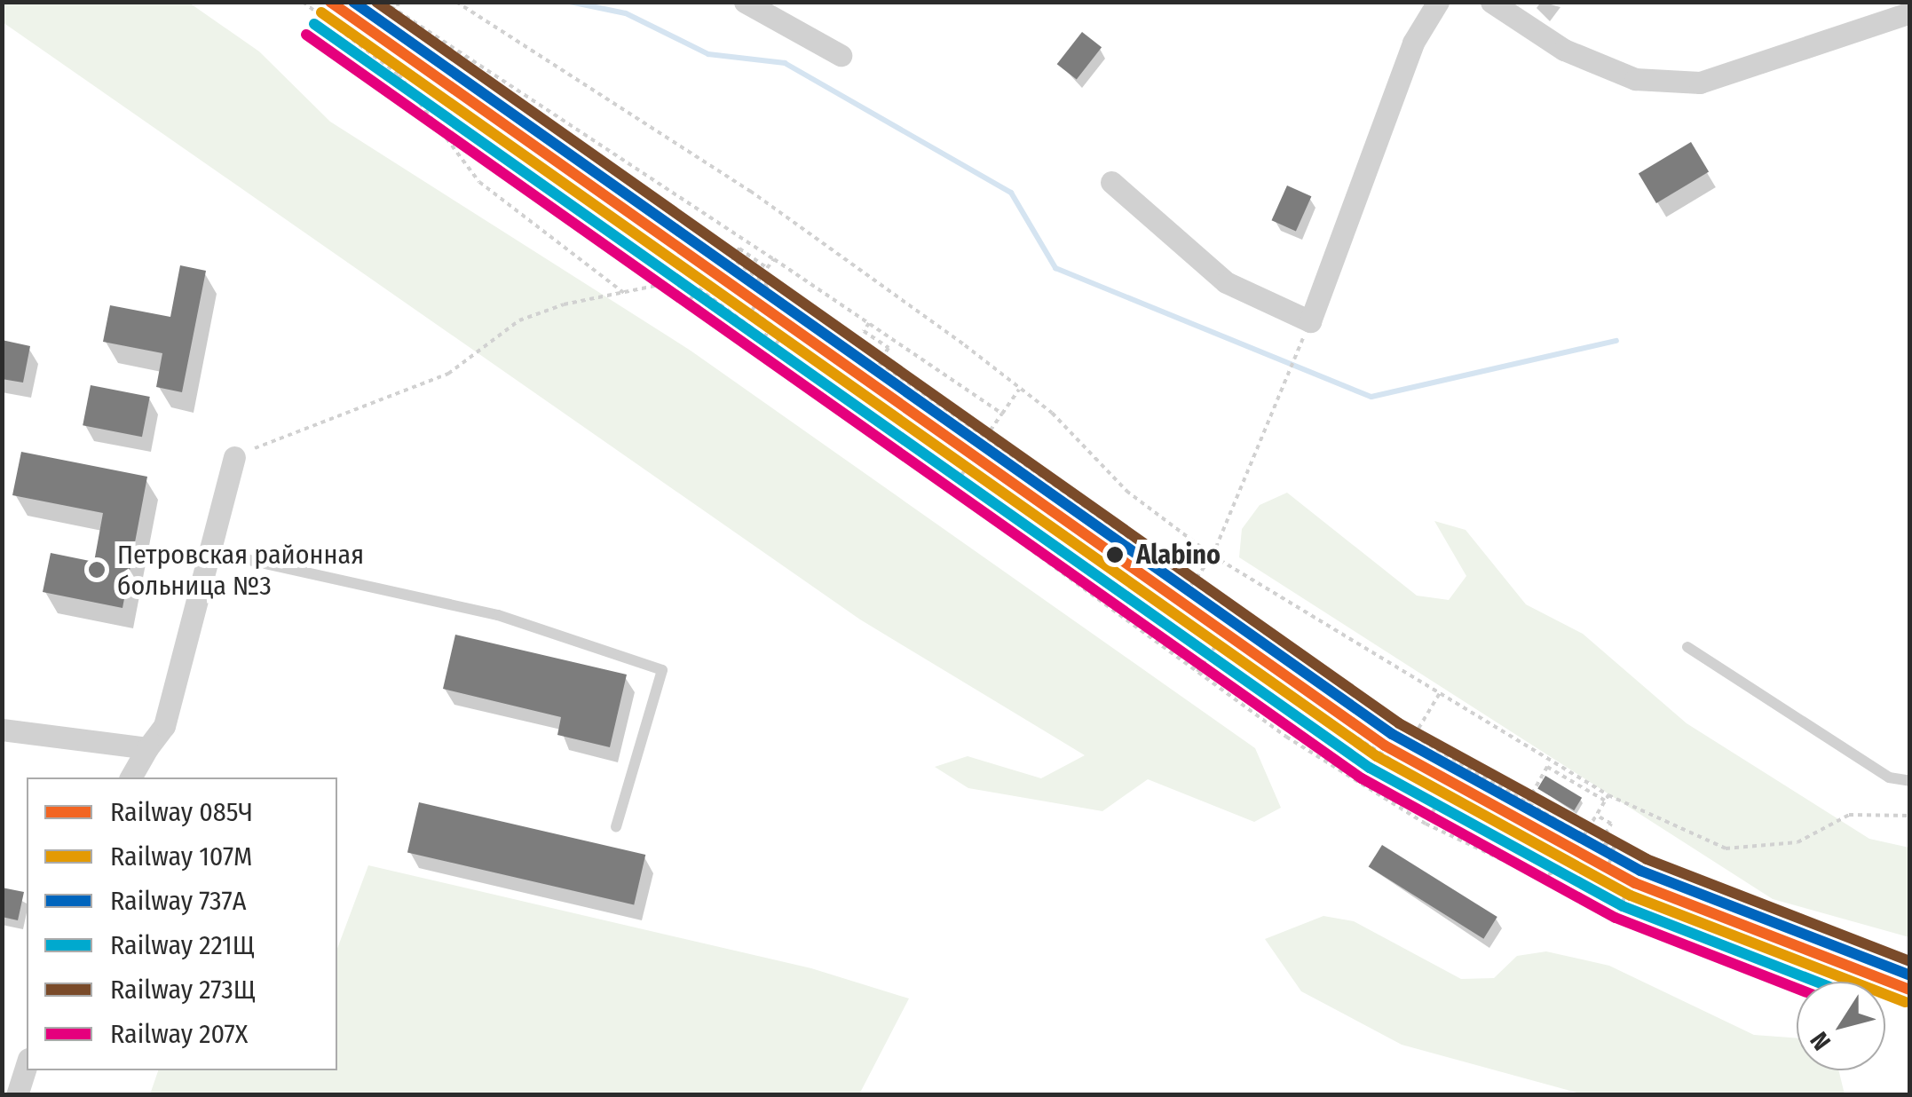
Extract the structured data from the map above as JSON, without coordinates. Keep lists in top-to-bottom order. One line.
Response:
{"places":["Alabino","Петровская районная больница №3"],"lines":["rail line 085Ч","rail line 737А","rail line 273Щ","rail line 107М","rail line 221Щ","rail line 207Х"],"legend":["Railway 085Ч","Railway 107М","Railway 737А","Railway 221Щ","Railway 273Щ","Railway 207Х"],"north":"bottom left"}
